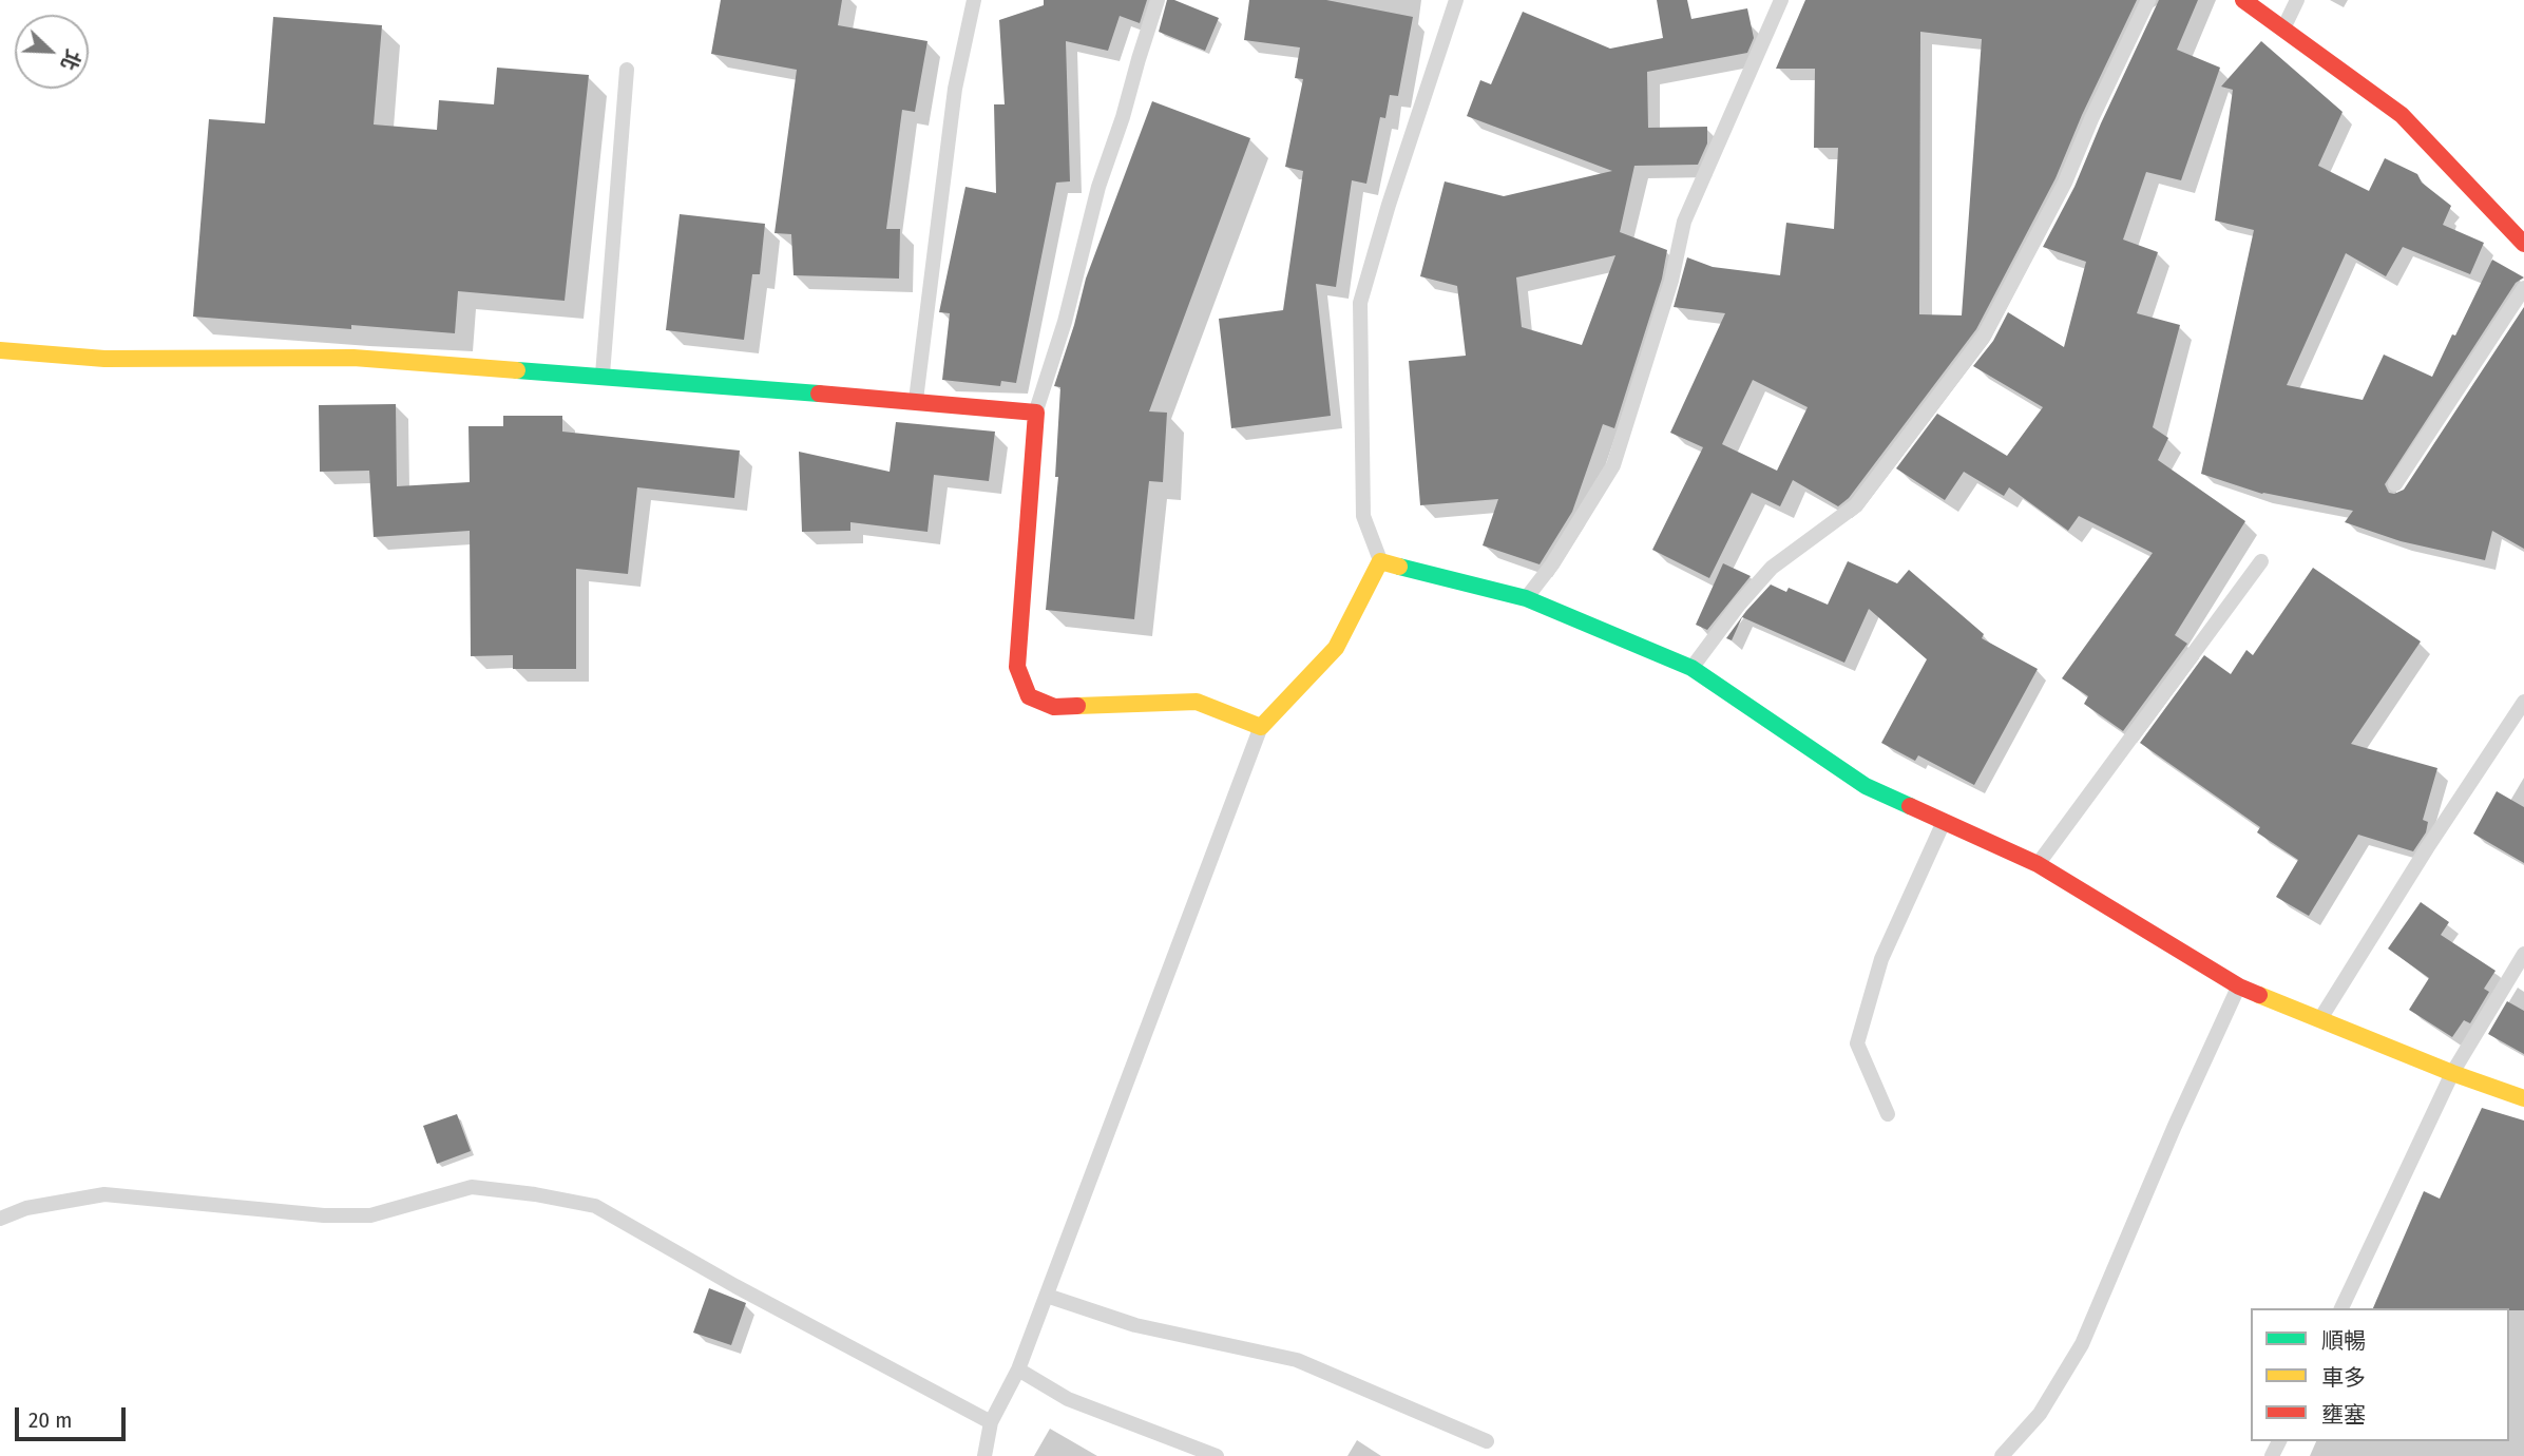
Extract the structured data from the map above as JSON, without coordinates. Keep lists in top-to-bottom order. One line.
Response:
{"legend":["順暢","車多","壅塞"],"scale_bar":"20 m","north":"bottom right"}
